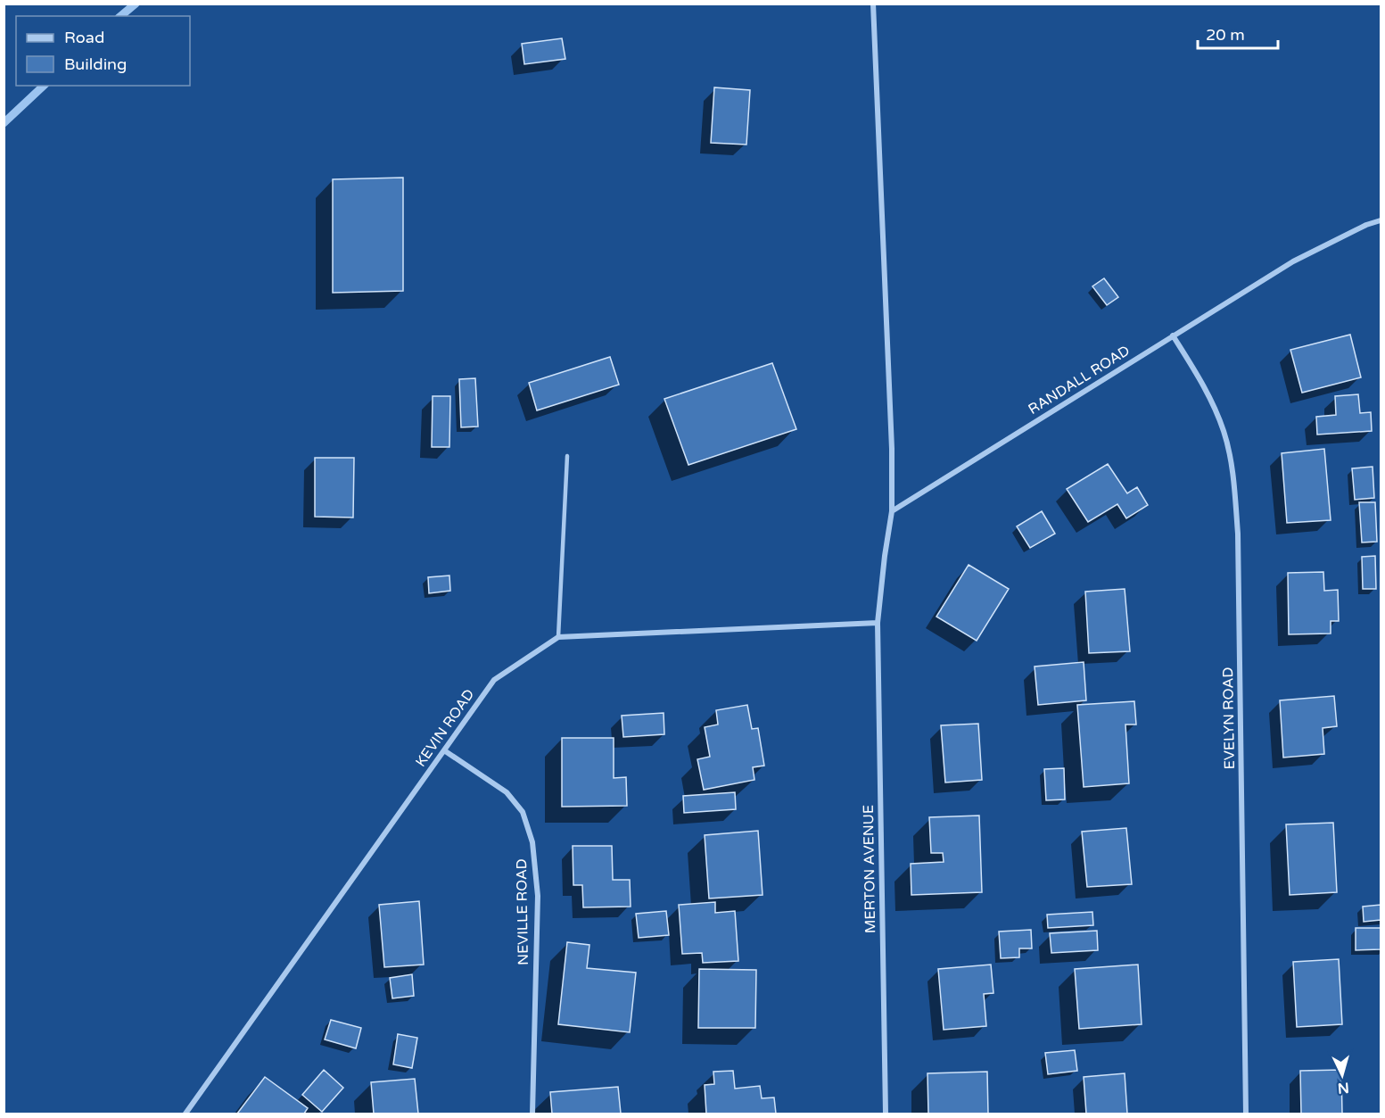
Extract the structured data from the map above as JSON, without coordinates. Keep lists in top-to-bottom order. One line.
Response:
{"streets":{"street":["RANDALL ROAD","EVELYN ROAD","KEVIN ROAD","MERTON AVENUE","NEVILLE ROAD"]},"crossings":[["RANDALL ROAD","EVELYN ROAD"],["KEVIN ROAD","NEVILLE ROAD"]],"legend":["Road","Building"],"scale_bar":"20 m","north":"bottom"}
